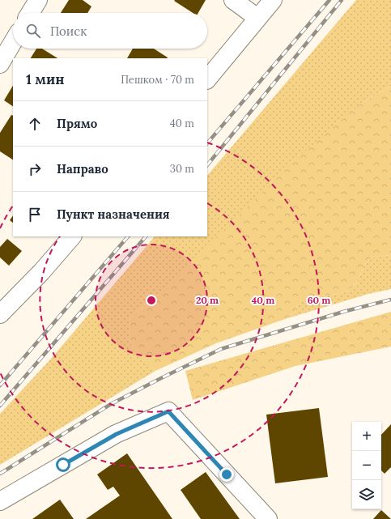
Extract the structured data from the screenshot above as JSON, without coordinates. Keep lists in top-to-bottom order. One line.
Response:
{"page":{"search":"Поиск","heading":["1 мин","Пешком · 70 m"],"list":[["Прямо","40 m"],["Направо","30 m"],"Пункт назначения"],"map_buttons":["+","−"]},"rings":["20 m","40 m","60 m"]}
